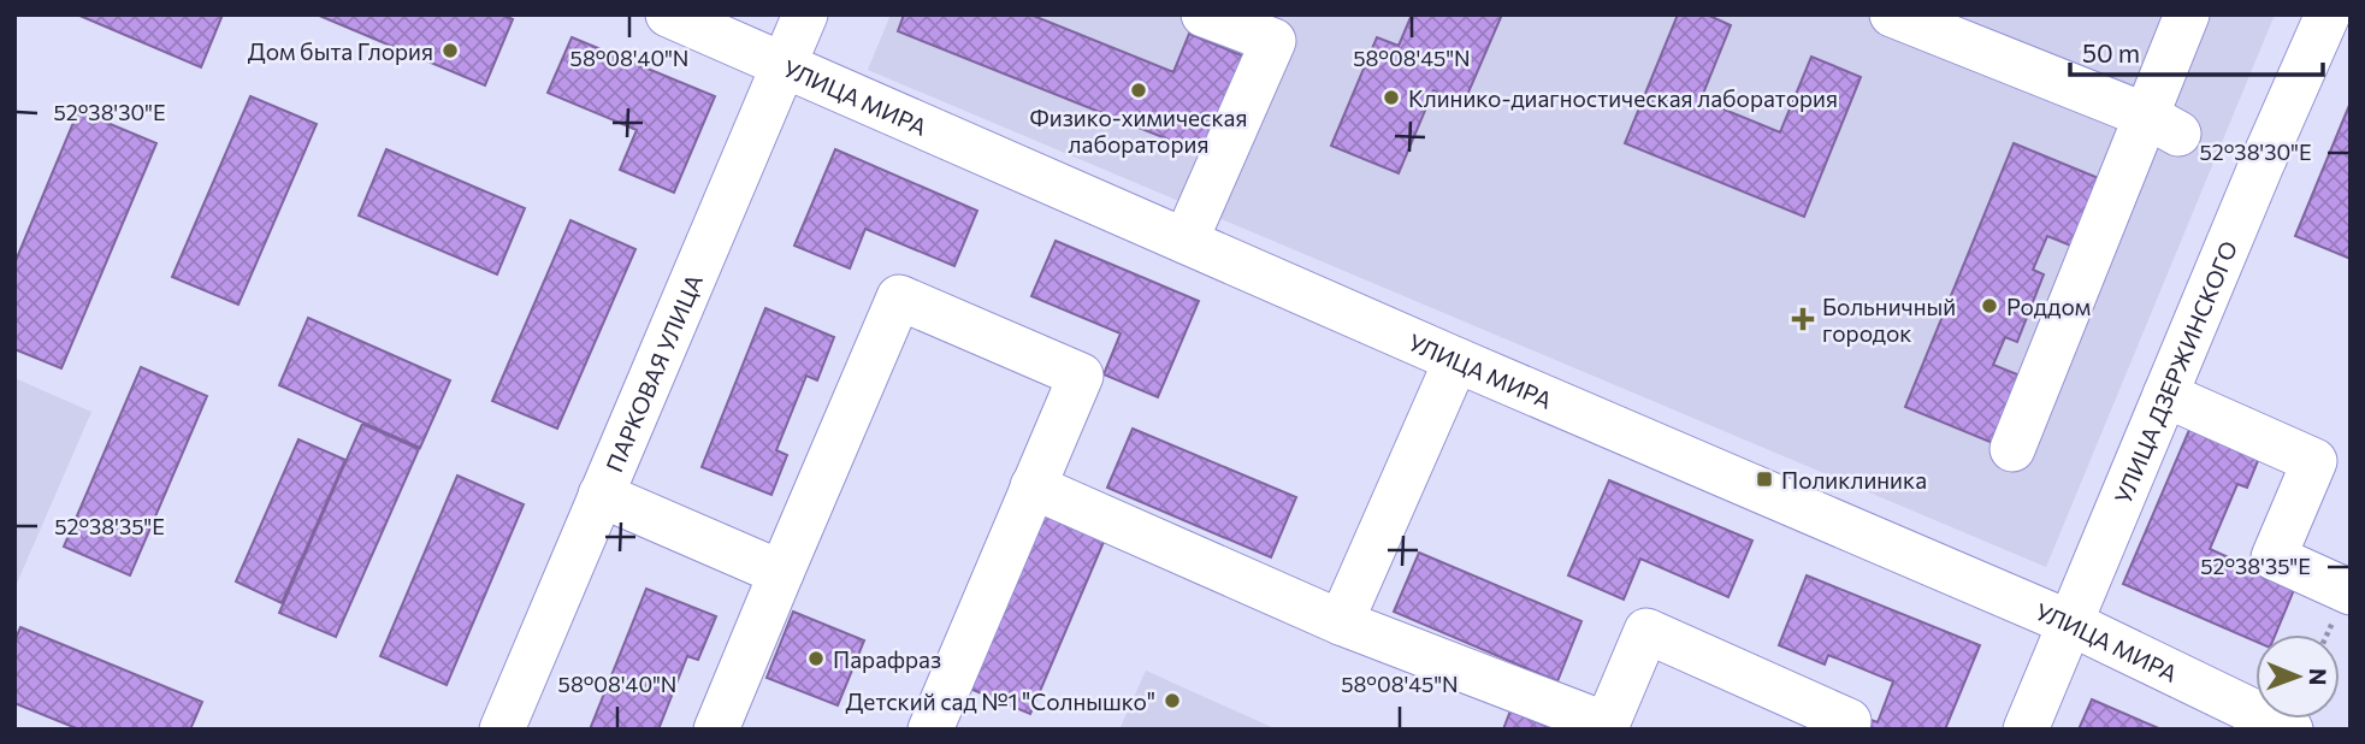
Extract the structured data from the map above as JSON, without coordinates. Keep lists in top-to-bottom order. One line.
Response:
{"streets":{"street":["УЛИЦА МИРА","УЛИЦА ДЗЕРЖИНСКОГО","ПАРКОВАЯ УЛИЦА"]},"crossings":[["УЛИЦА МИРА","УЛИЦА ДЗЕРЖИНСКОГО"],["УЛИЦА МИРА","ПАРКОВАЯ УЛИЦА"]],"places":{"other":["Дом быта Глория","Физико-химическая лаборатория","Клинико-диагностическая лаборатория","Роддом","Парафраз","Детский сад №1 \"Солнышко\""],"health":["Больничный городок"],"transit":["Поликлиника"]},"scale_bar":"50 m","north":"right","coordinates":["58°08'40\"N","58°08'45\"N","52°38'30\"E","52°38'35\"E"]}
